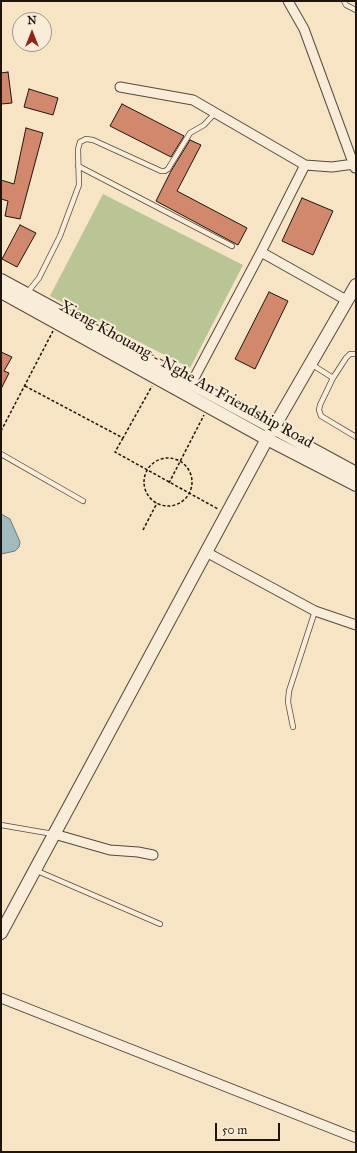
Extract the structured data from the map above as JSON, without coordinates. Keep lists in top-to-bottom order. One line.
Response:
{"streets":{"street":["Xieng Khouang - Nghe An Friendship Road"]},"scale_bar":"50 m","north":"top"}
